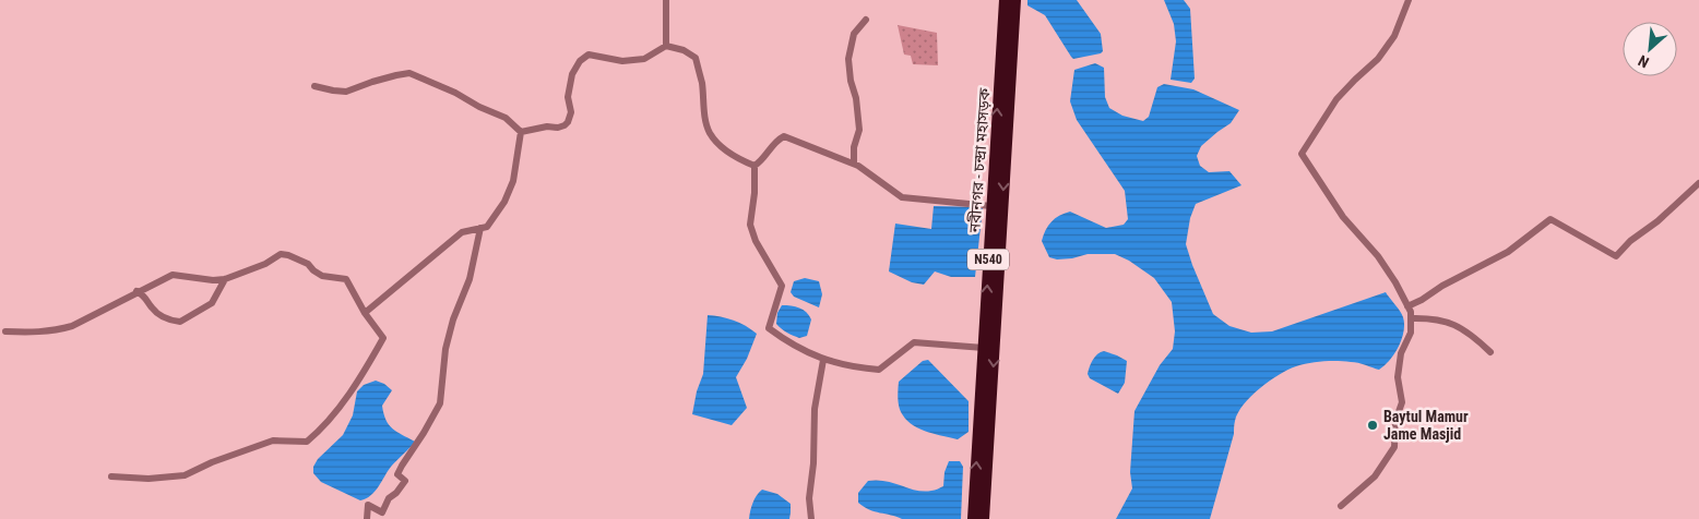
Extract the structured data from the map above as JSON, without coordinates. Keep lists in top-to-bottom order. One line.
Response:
{"streets":{"highway":["নবীনগর - চন্দ্রা মহাসড়ক","N540"]},"places":["Baytul Mamur Jame Masjid"],"north":"bottom left"}
